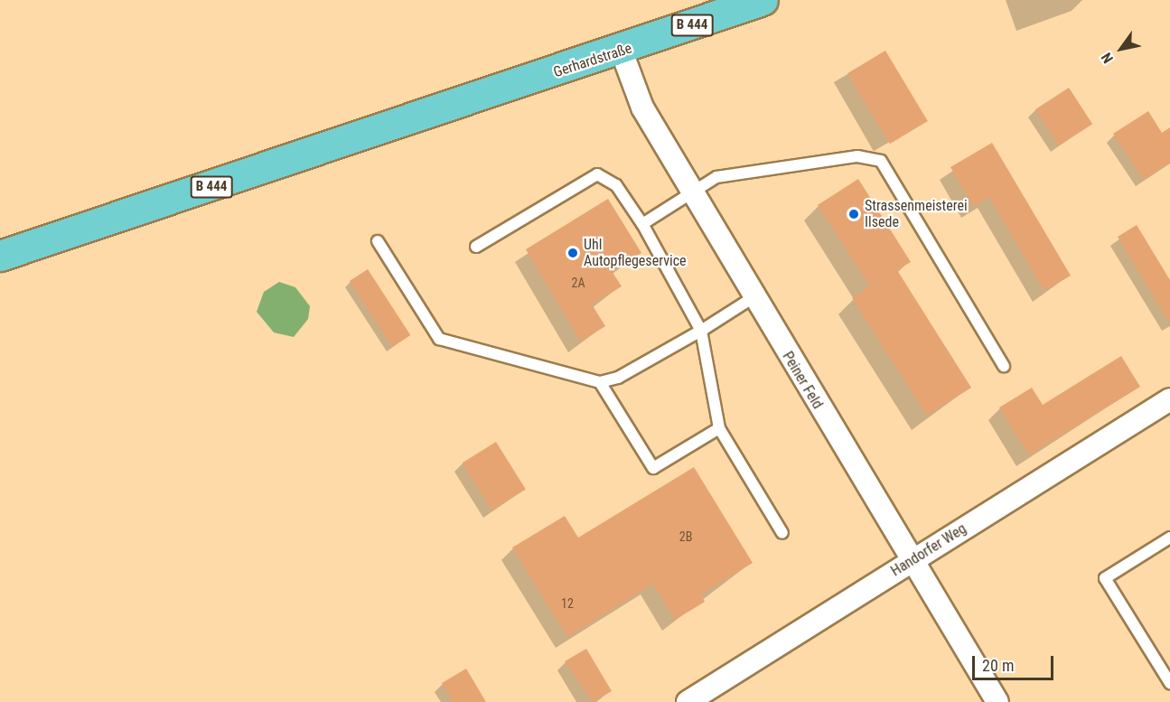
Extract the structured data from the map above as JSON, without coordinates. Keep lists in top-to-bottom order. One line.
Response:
{"streets":{"main road":["B 444","Gerhardstraße"],"street":["Peiner Feld","Handorfer Weg"]},"crossings":[["Gerhardstraße","Peiner Feld"],["Peiner Feld","Handorfer Weg"]],"places":["Strassenmeisterei Ilsede","Uhl Autopflegeservice"],"house_numbers":["2A","2B","12"],"scale_bar":"20 m","north":"bottom left"}
